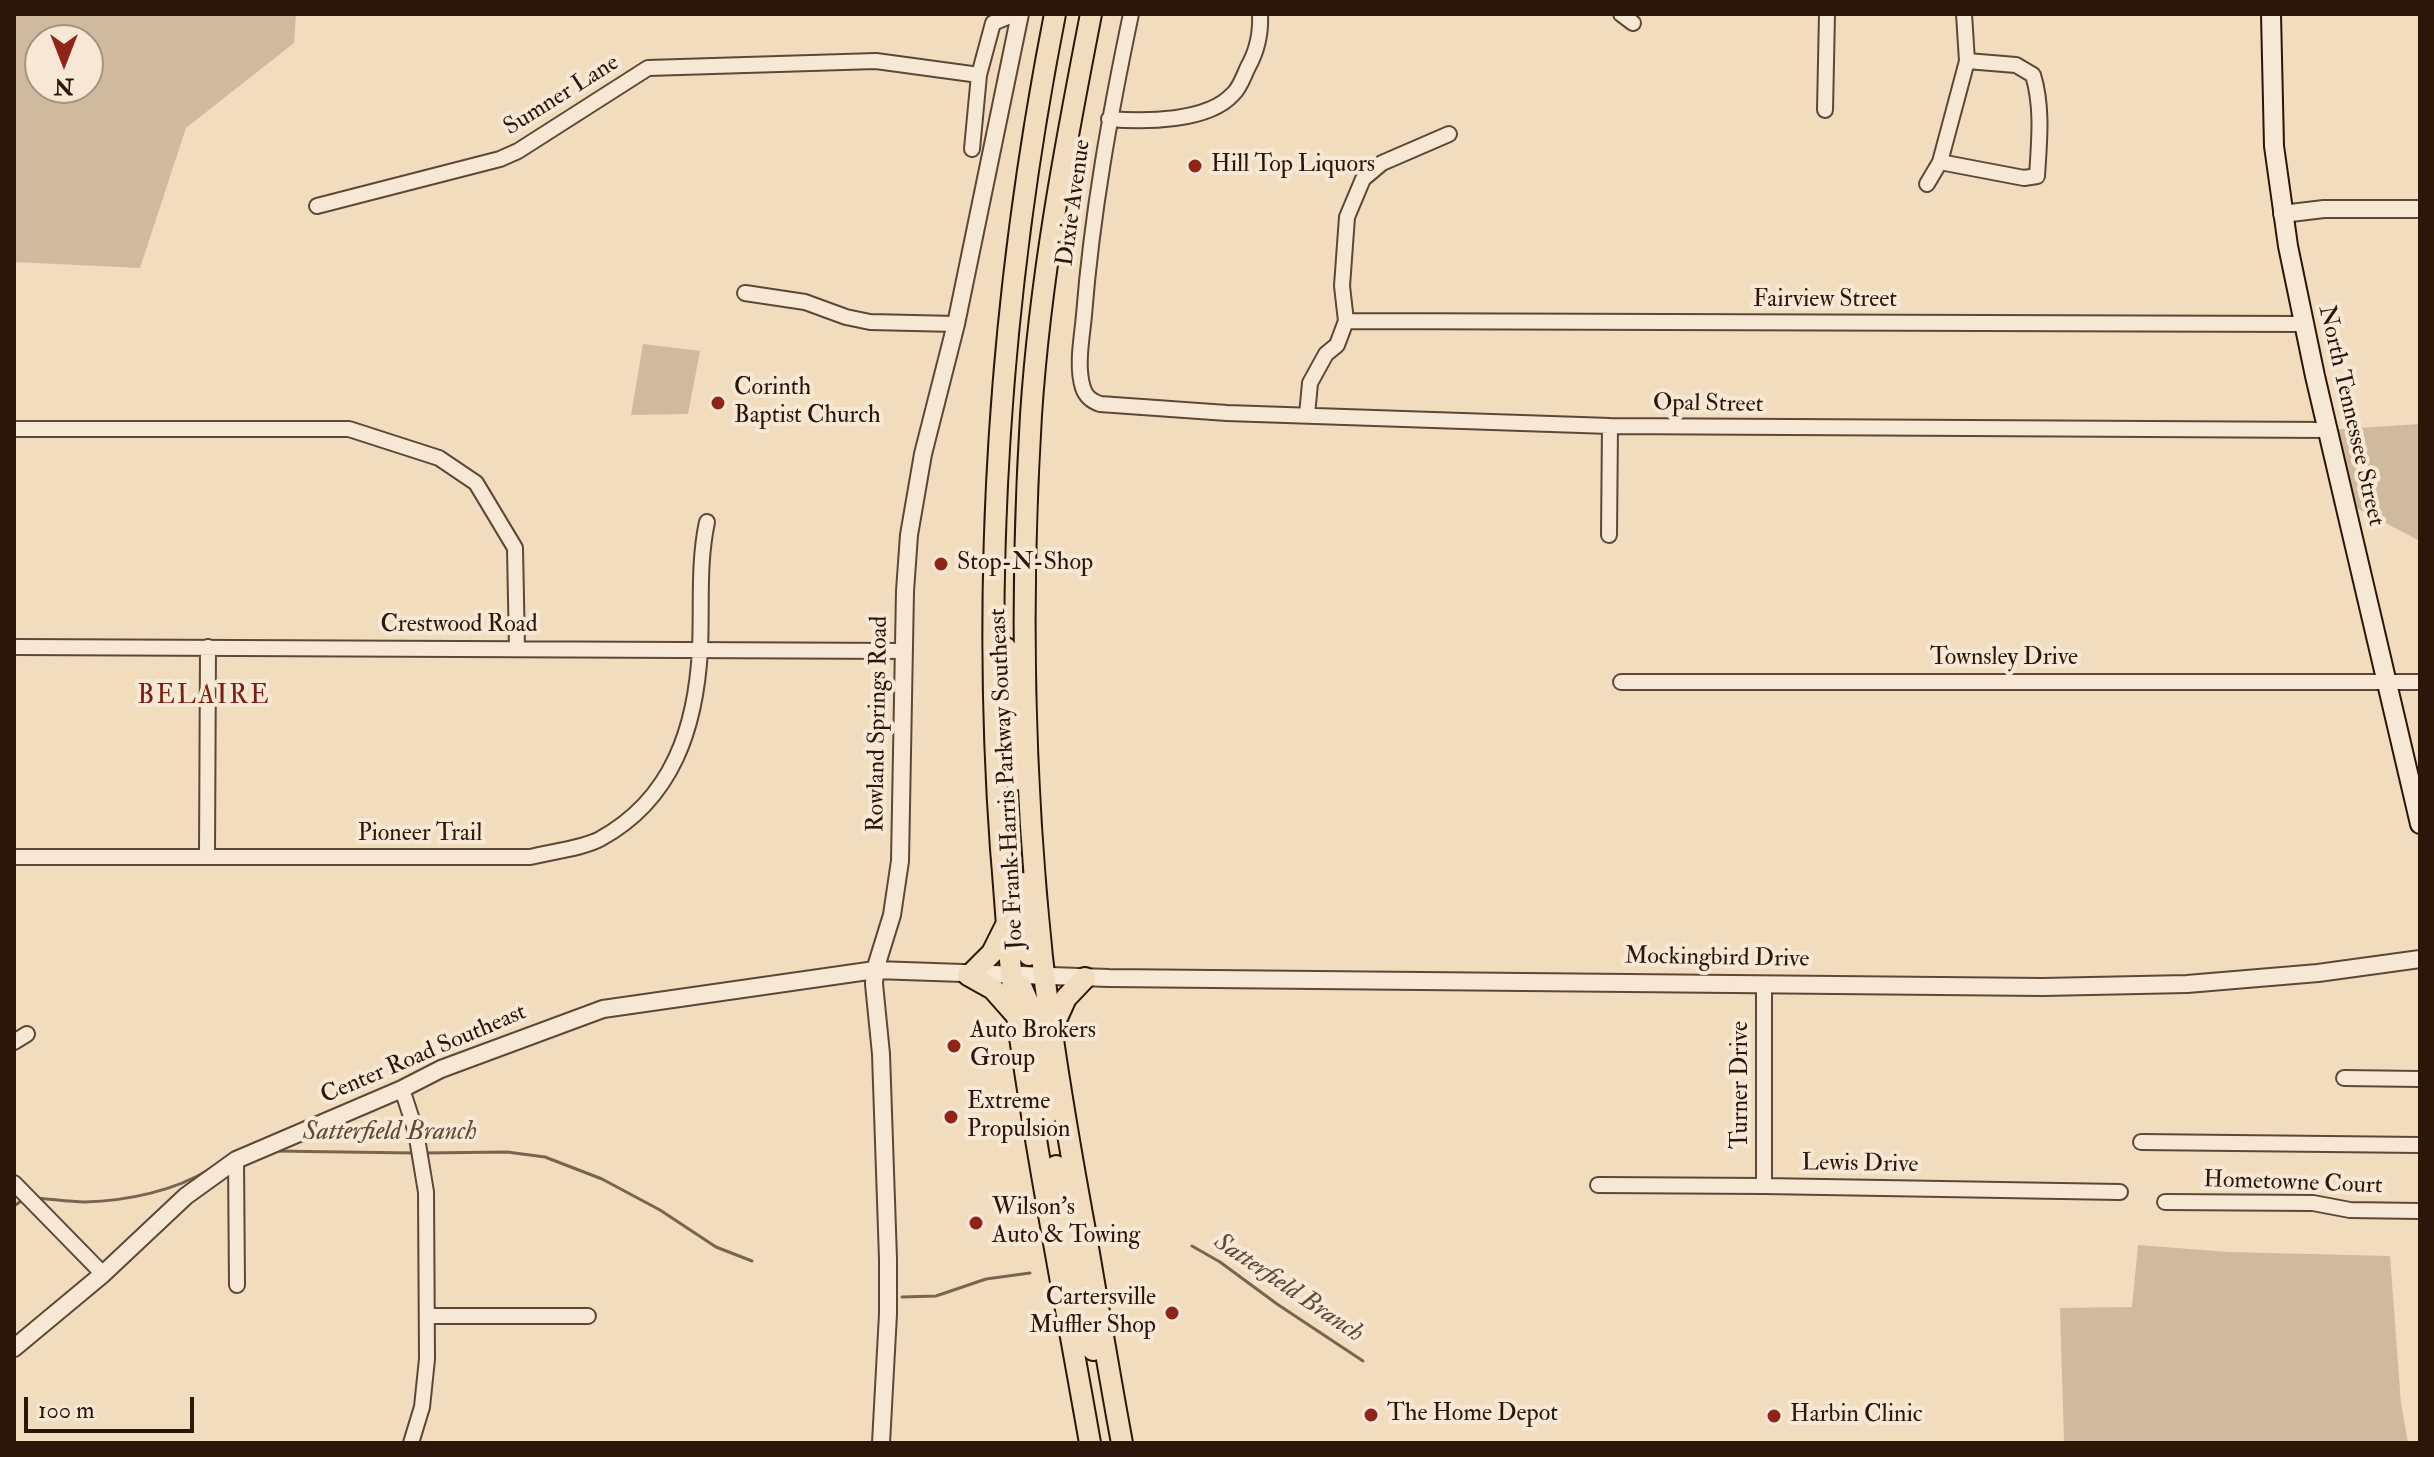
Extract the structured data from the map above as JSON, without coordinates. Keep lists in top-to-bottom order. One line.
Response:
{"streets":{"main road":["North Tennessee Street","Joe Frank Harris Parkway Southeast"],"street":["Sumner Lane","Dixie Avenue","Fairview Street","Opal Street","Crestwood Road","Townsley Drive","Rowland Springs Road","Pioneer Trail","Mockingbird Drive","Center Road Southeast","Turner Drive","Lewis Drive","Hometowne Court"]},"crossings":[["Dixie Avenue","Opal Street"],["Fairview Street","North Tennessee Street"],["Opal Street","North Tennessee Street"],["North Tennessee Street","Townsley Drive"],["Crestwood Road","Rowland Springs Road"],["Crestwood Road","Pioneer Trail"],["Rowland Springs Road","Center Road Southeast"],["Joe Frank Harris Parkway Southeast","Mockingbird Drive"],["Mockingbird Drive","Center Road Southeast"],["Mockingbird Drive","Turner Drive"],["Turner Drive","Lewis Drive"]],"districts":["BELAIRE"],"water":["Satterfield Branch"],"places":["Hill Top Liquors","Corinth Baptist Church","Stop-N-Shop","Auto Brokers Group","Extreme Propulsion","Wilson's Auto & Towing","Cartersville Muffler Shop","The Home Depot","Harbin Clinic"],"scale_bar":"100 m","north":"bottom"}
